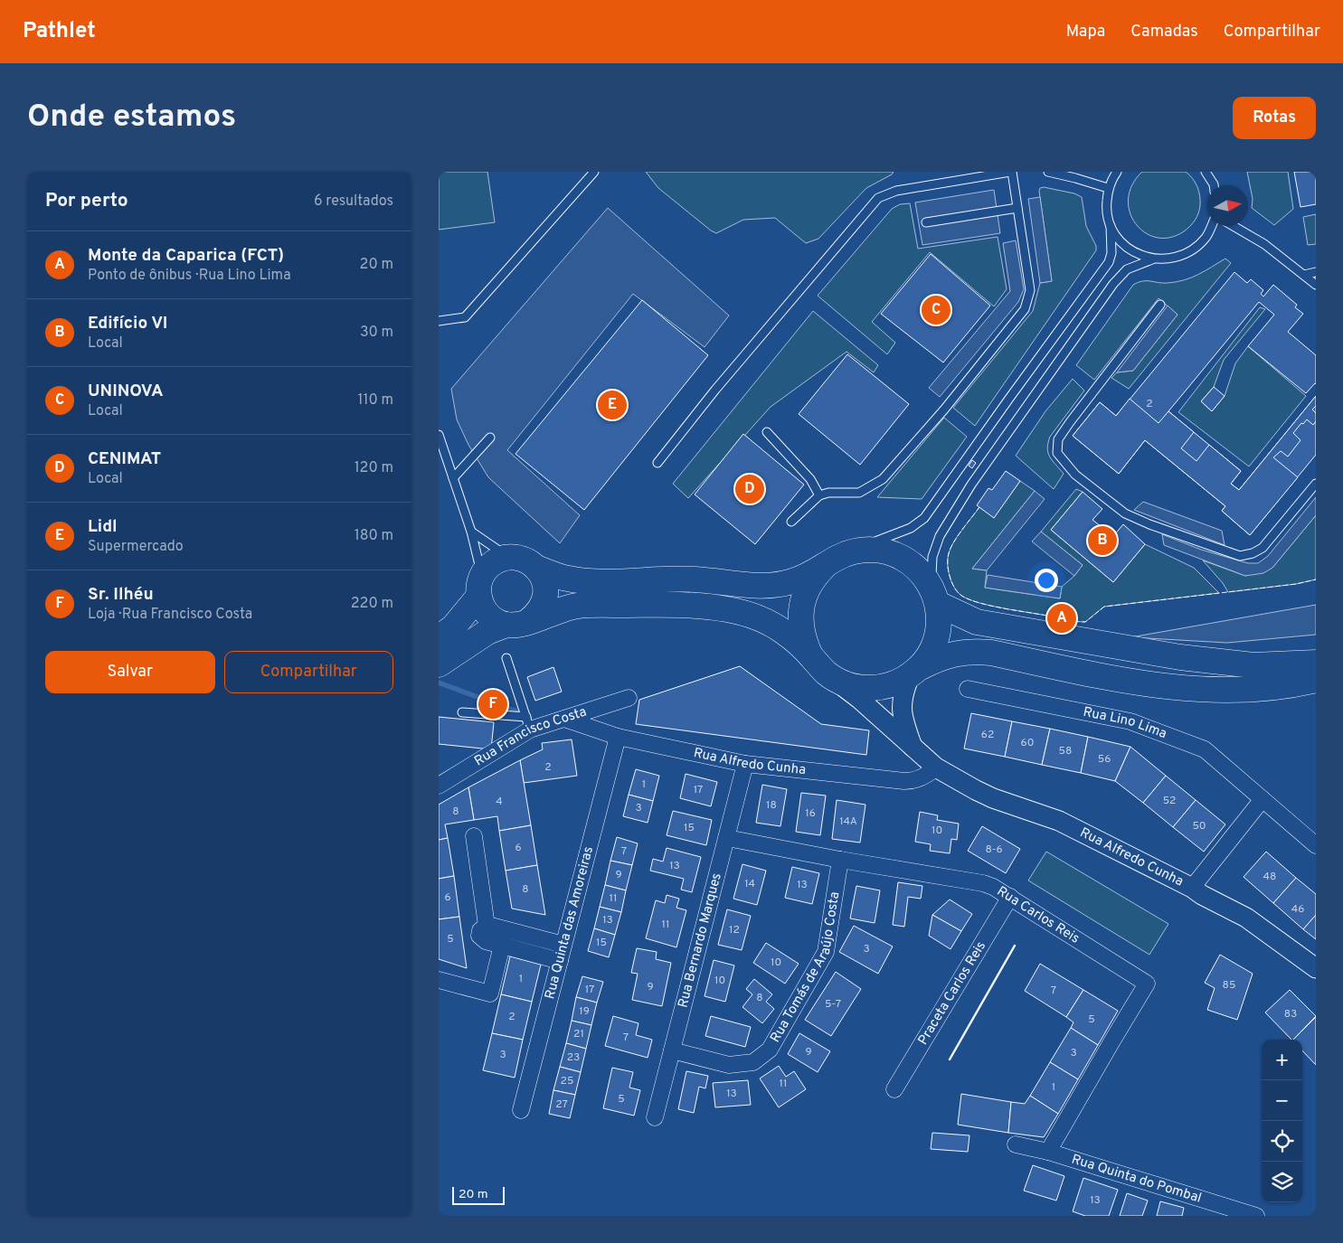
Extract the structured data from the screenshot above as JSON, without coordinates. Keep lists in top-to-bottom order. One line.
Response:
{"streets":{"street":["Rua Lino Lima","Rua Francisco Costa","Rua Alfredo Cunha","Rua Carlos Reis","Rua Quinta das Amoreiras","Rua Bernardo Marques","Rua Tomás de Araújo Costa","Praceta Carlos Reis","Rua Quinta do Pombal"]},"crossings":[["Rua Francisco Costa","Rua Alfredo Cunha"],["Rua Alfredo Cunha","Rua Quinta das Amoreiras"],["Rua Alfredo Cunha","Rua Bernardo Marques"],["Rua Carlos Reis","Rua Bernardo Marques"],["Rua Carlos Reis","Rua Tomás de Araújo Costa"],["Rua Carlos Reis","Praceta Carlos Reis"],["Rua Carlos Reis","Rua Quinta do Pombal"],["Rua Bernardo Marques","Rua Tomás de Araújo Costa"]],"house_numbers":["2","62","60","58","56","2","1","17","52","4","18","3","8","16","14A","50","15","10","6","8-6","7","13","9","48","14","13","8","6","11","46","13","11","12","5","15","3","10","1","10","85","9","17","7","8","5-7","19","83","2","5","21","7","9","3","3","23","25","11","1","13","5","27","13"],"scale_bar":"20 m","north":"right","page":{"header":"Pathlet","nav":["Mapa","Camadas","Compartilhar"],"buttons":["Rotas",["Salvar","Compartilhar"]],"title":"Onde estamos","heading":["Por perto","6 resultados"],"list":[{"mark":"A","name":"Monte da Caparica (FCT)","note":"Ponto de ônibus · Rua Lino Lima","value":"20 m"},{"mark":"B","name":"Edifício VI","note":"Local","value":"30 m"},{"mark":"C","name":"UNINOVA","note":"Local","value":"110 m"},{"mark":"D","name":"CENIMAT","note":"Local","value":"120 m"},{"mark":"E","name":"Lidl","note":"Supermercado","value":"180 m"},{"mark":"F","name":"Sr. Ilhéu","note":"Loja · Rua Francisco Costa","value":"220 m"}],"pins":["C","E","D","B","A","F"],"map_buttons":["+","−"],"scale":"20 m"}}
